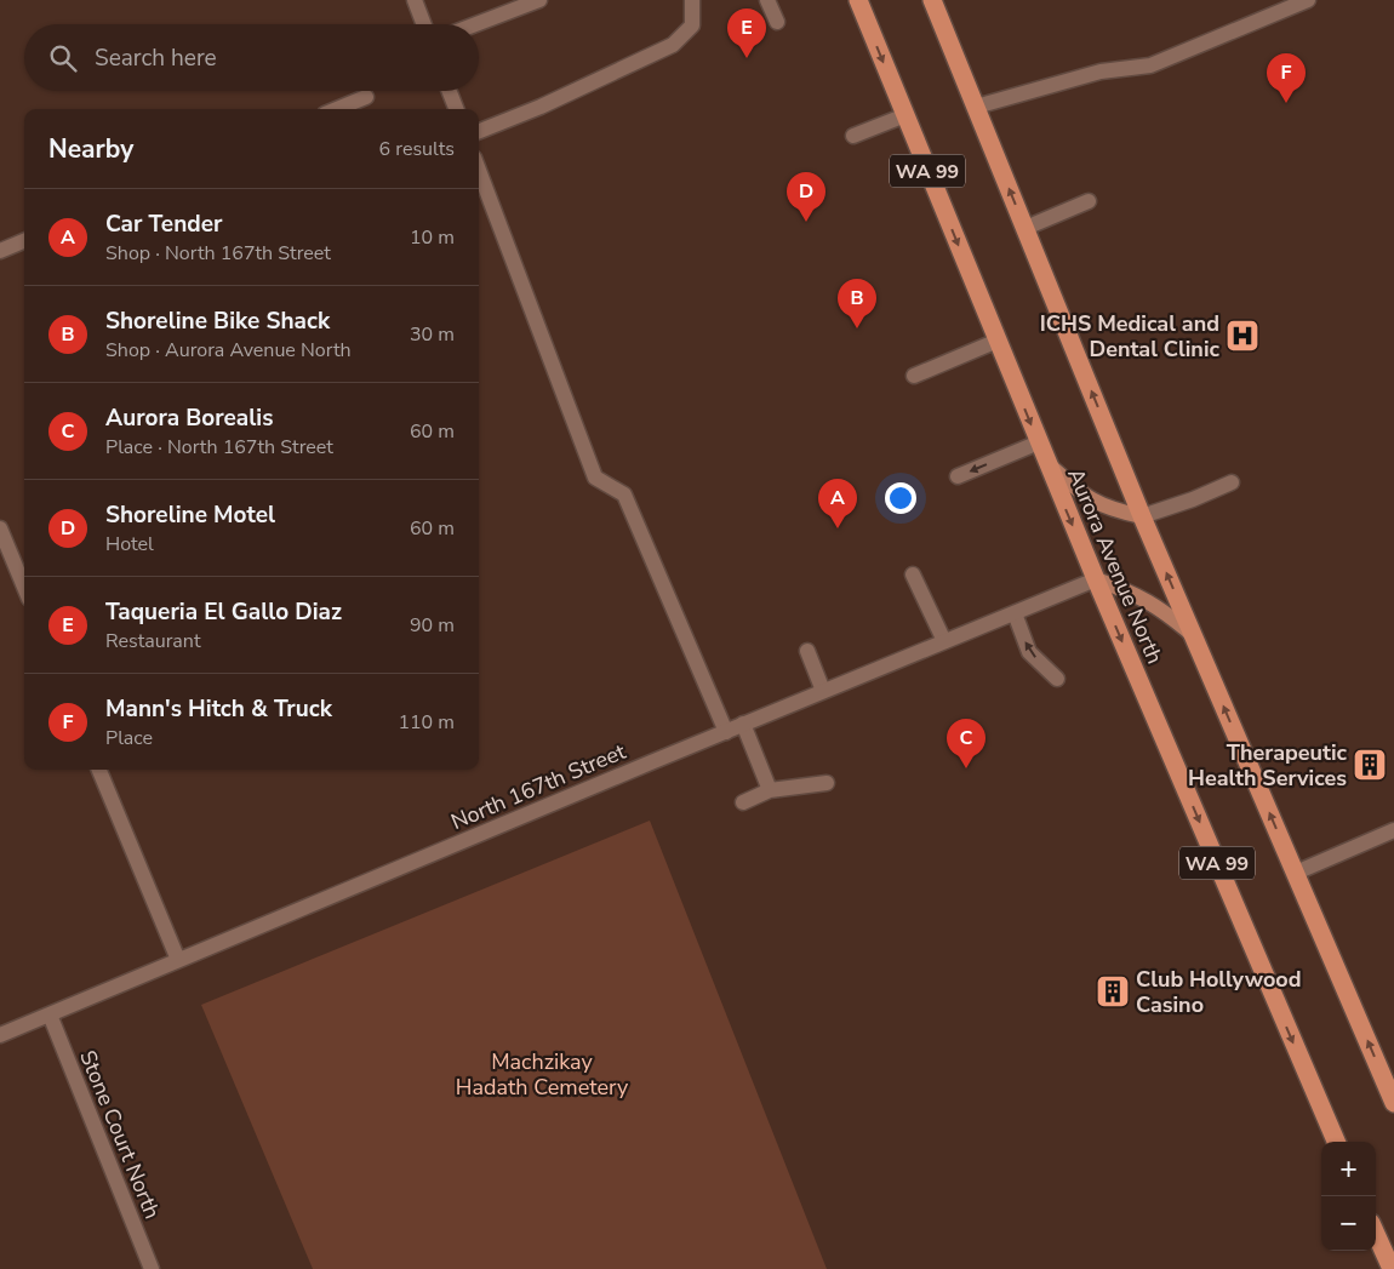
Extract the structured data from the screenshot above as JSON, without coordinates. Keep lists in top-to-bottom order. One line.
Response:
{"streets":{"highway":["WA 99","Aurora Avenue North"],"street":["North 167th Street","Stone Court North"]},"crossings":[["Aurora Avenue North","North 167th Street"],["North 167th Street","Stone Court North"]],"parks":["Machzikay Hadath Cemetery"],"places":{"hospital":["ICHS Medical and Dental Clinic"],"building":["Therapeutic Health Services","Club Hollywood Casino"]},"page":{"pins":["E","F","D","B","A","C"],"search":"Search here","heading":["Nearby","6 results"],"list":[{"mark":"A","name":"Car Tender","note":"Shop · North 167th Street","value":"10 m"},{"mark":"B","name":"Shoreline Bike Shack","note":"Shop · Aurora Avenue North","value":"30 m"},{"mark":"C","name":"Aurora Borealis","note":"Place · North 167th Street","value":"60 m"},{"mark":"D","name":"Shoreline Motel","note":"Hotel","value":"60 m"},{"mark":"E","name":"Taqueria El Gallo Diaz","note":"Restaurant","value":"90 m"},{"mark":"F","name":"Mann's Hitch & Truck","note":"Place","value":"110 m"}],"map_buttons":["+","−"]}}
